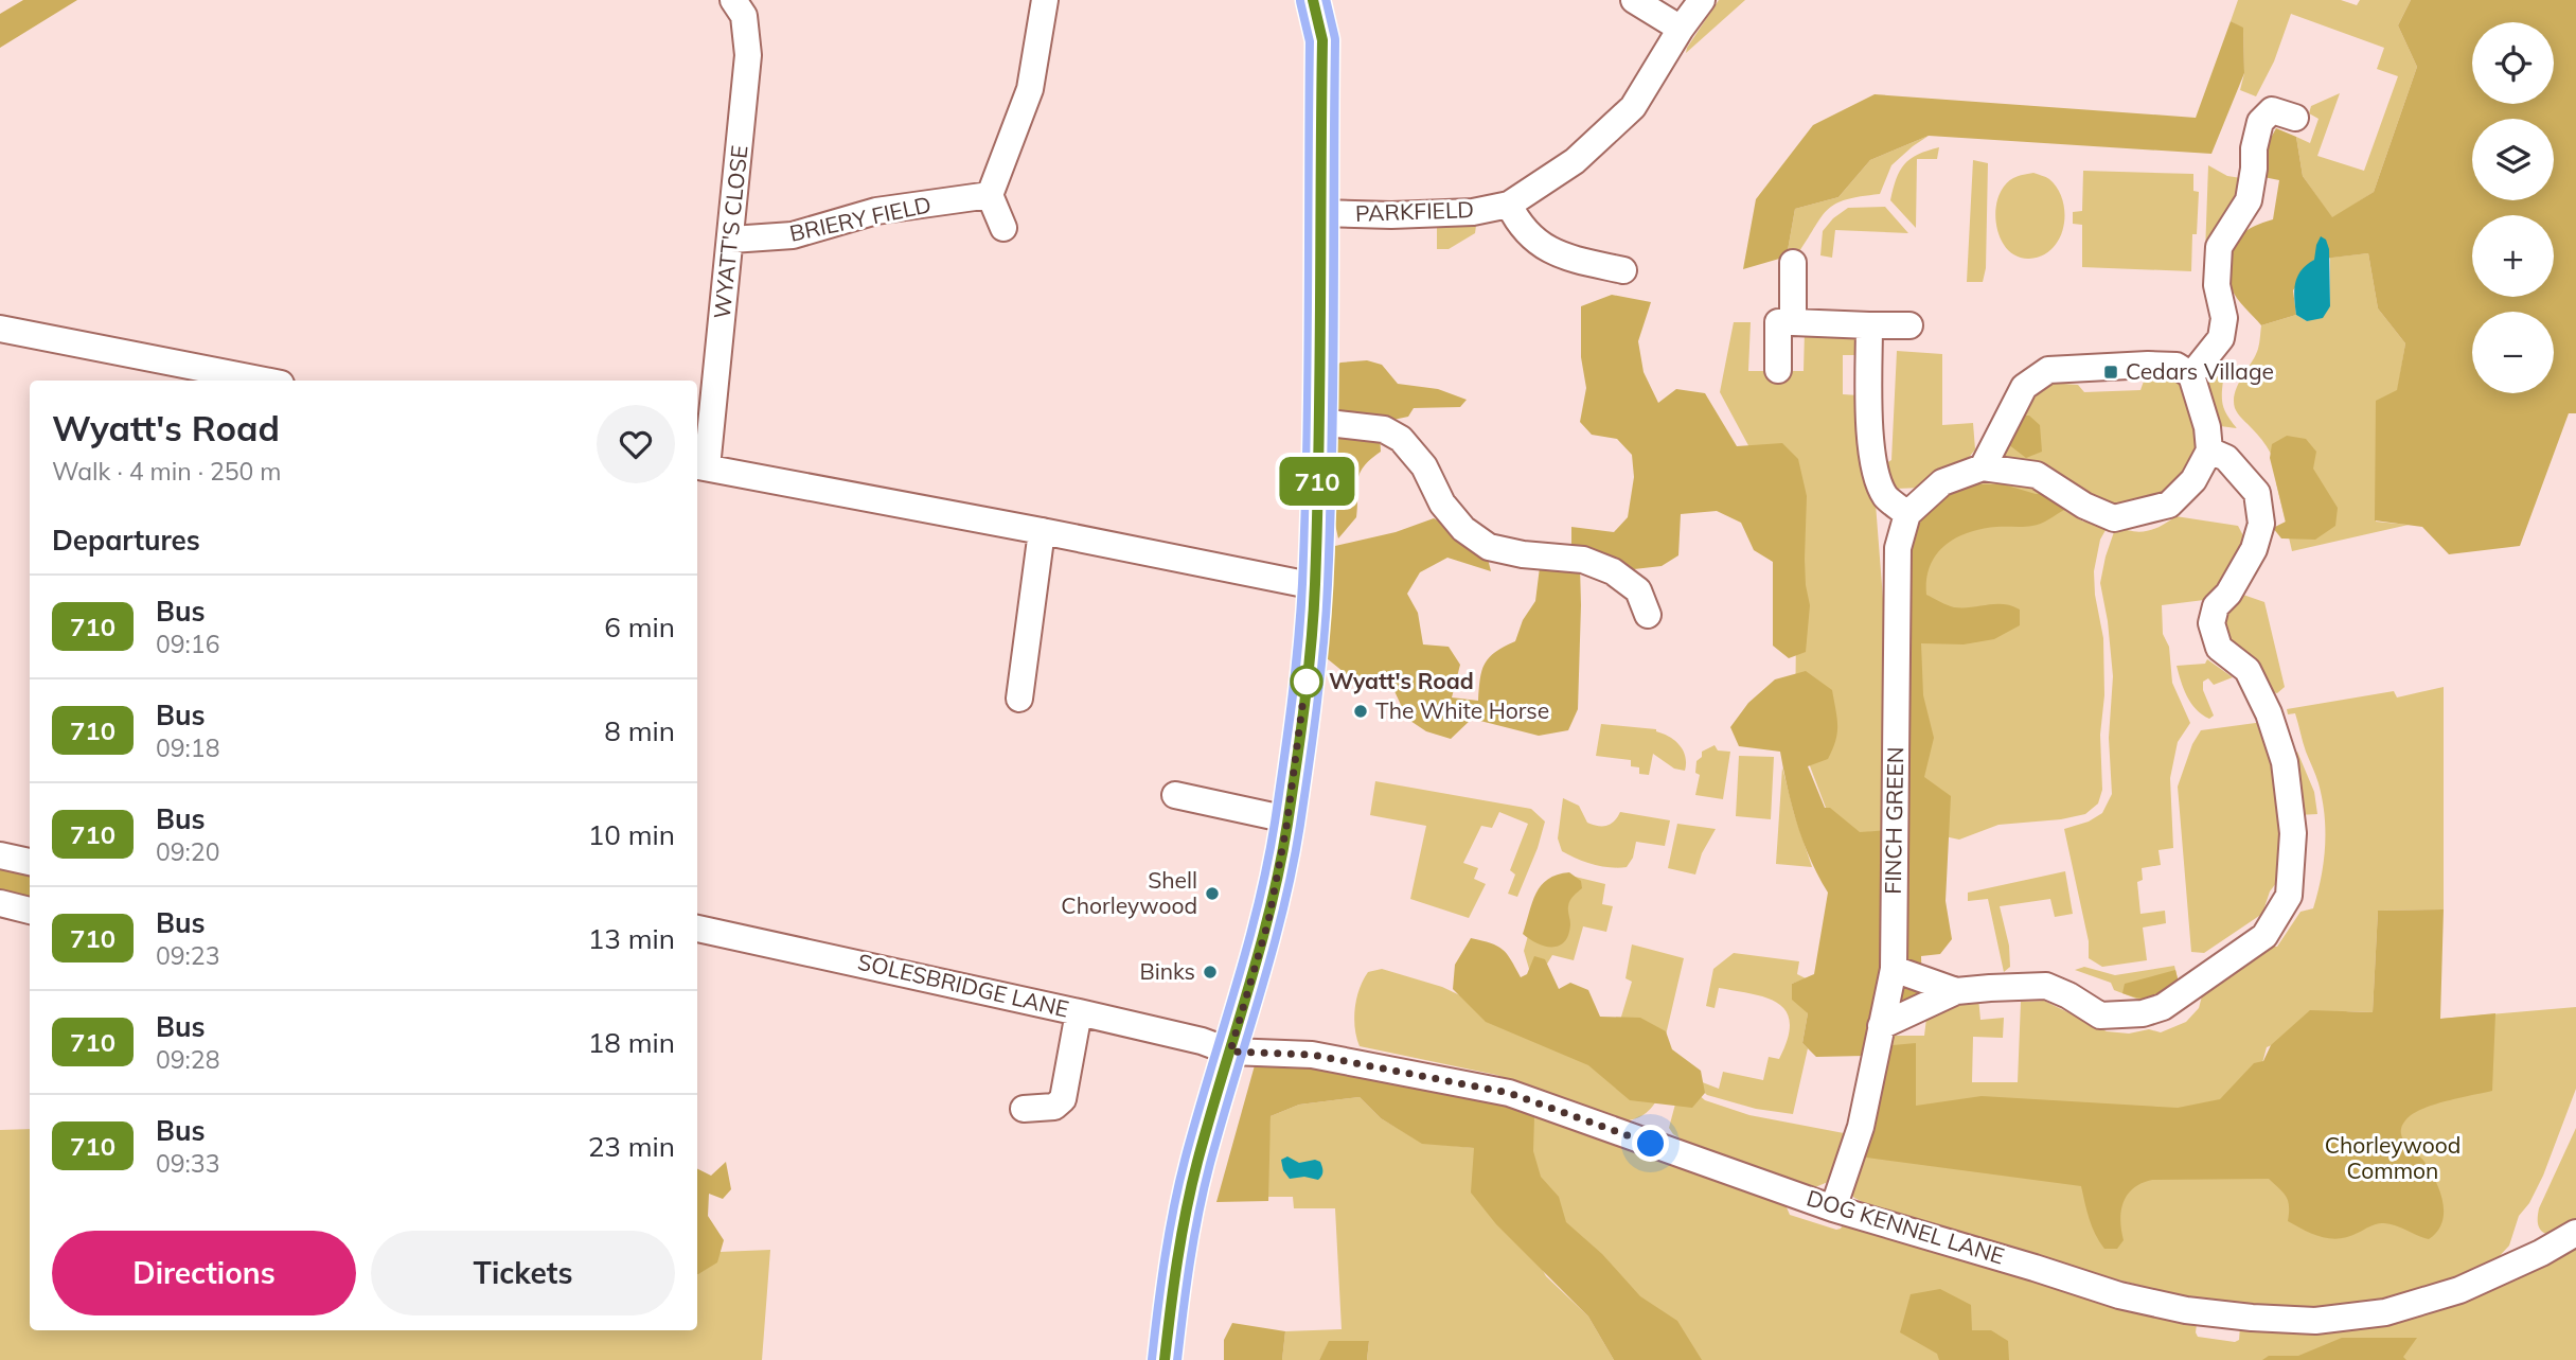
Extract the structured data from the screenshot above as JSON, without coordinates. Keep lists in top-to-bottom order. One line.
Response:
{"streets":{"street":["PARKFIELD","BRIERY FIELD","WYATT'S CLOSE","FINCH GREEN","SOLESBRIDGE LANE","DOG KENNEL LANE"]},"crossings":[["BRIERY FIELD","WYATT'S CLOSE"],["FINCH GREEN","DOG KENNEL LANE"],["SOLESBRIDGE LANE","DOG KENNEL LANE"]],"parks":["Chorleywood Common"],"places":{"transit":["Cedars Village"],"other":["Wyatt's Road","The White Horse","Shell Chorleywood","Binks"]},"lines":["bus line 710"],"page":{"on_map":"710","map_buttons":["+","−"],"heading":[["Wyatt's Road","Walk · 4 min · 250 m"],"Departures"],"list":[{"mark":"710","name":"Bus","note":"09:16","value":"6 min"},{"mark":"710","name":"Bus","note":"09:18","value":"8 min"},{"mark":"710","name":"Bus","note":"09:20","value":"10 min"},{"mark":"710","name":"Bus","note":"09:23","value":"13 min"},{"mark":"710","name":"Bus","note":"09:28","value":"18 min"},{"mark":"710","name":"Bus","note":"09:33","value":"23 min"}],"buttons":["Directions","Tickets"]}}
